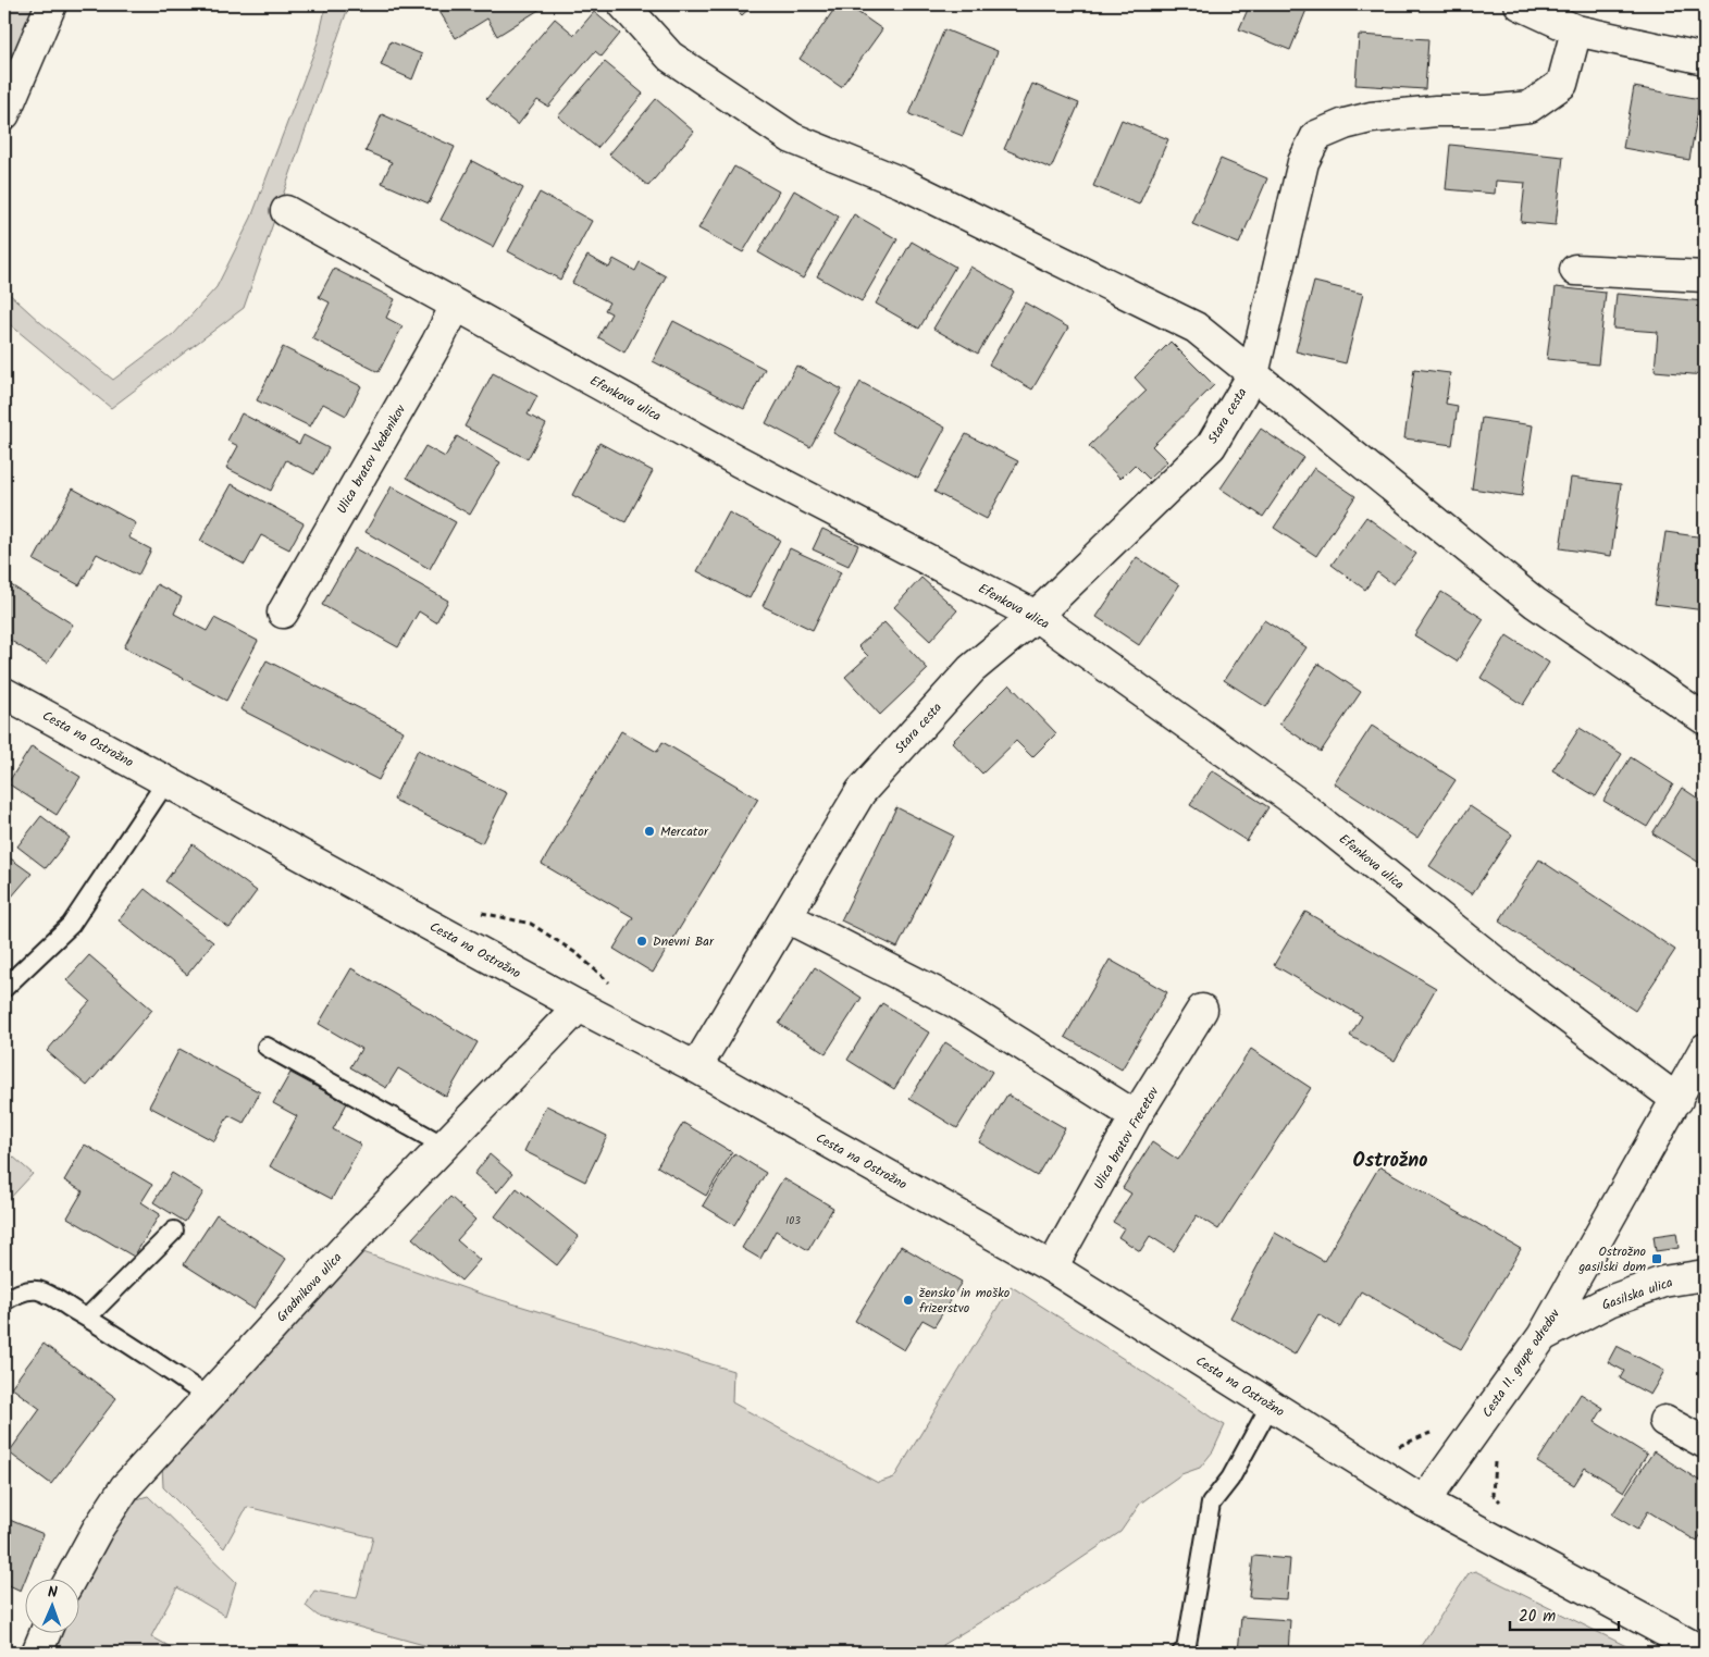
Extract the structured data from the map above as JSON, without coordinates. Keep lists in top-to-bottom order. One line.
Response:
{"streets":{"street":["Efenkova ulica","Stara cesta","Ulica bratov Vedenikov","Cesta na Ostrožno","Ulica bratov Frecetov","Gradnikova ulica","Gasilska ulica","Cesta II. grupe odredov"]},"crossings":[["Efenkova ulica","Stara cesta"],["Efenkova ulica","Ulica bratov Vedenikov"],["Efenkova ulica","Cesta II. grupe odredov"],["Stara cesta","Cesta na Ostrožno"],["Cesta na Ostrožno","Ulica bratov Frecetov"],["Cesta na Ostrožno","Gradnikova ulica"],["Cesta na Ostrožno","Cesta II. grupe odredov"],["Gasilska ulica","Cesta II. grupe odredov"]],"districts":["Ostrožno"],"places":{"other":["Mercator","Dnevni Bar","žensko in moško frizerstvo"],"transit":["Ostrožno gasilski dom"]},"house_numbers":["103"],"scale_bar":"20 m","north":"top"}
